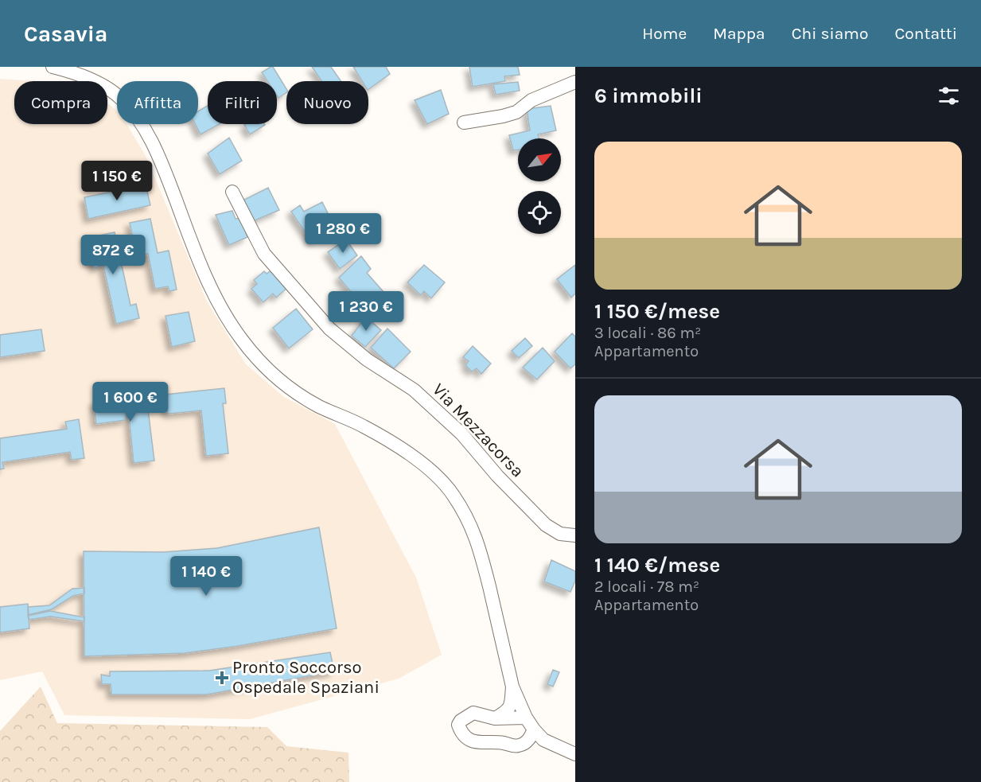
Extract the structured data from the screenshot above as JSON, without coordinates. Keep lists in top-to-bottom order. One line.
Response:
{"streets":{"street":["Via Mezzacorsa"]},"places":{"health":["Pronto Soccorso Ospedale Spaziani"]},"north":"top right","page":{"header":"Casavia","nav":["Home","Mappa","Chi siamo","Contatti"],"heading":"6 immobili","chip":["Compra","Affitta","Filtri","Nuovo"],"list":[{"name":"1 150 €/mese","note":"3 locali · 86 m² · Appartamento"},{"name":"1 140 €/mese","note":"2 locali · 78 m² · Appartamento"}],"price":["1 150 €","1 280 €","872 €","1 230 €","1 600 €","1 140 €"]}}
